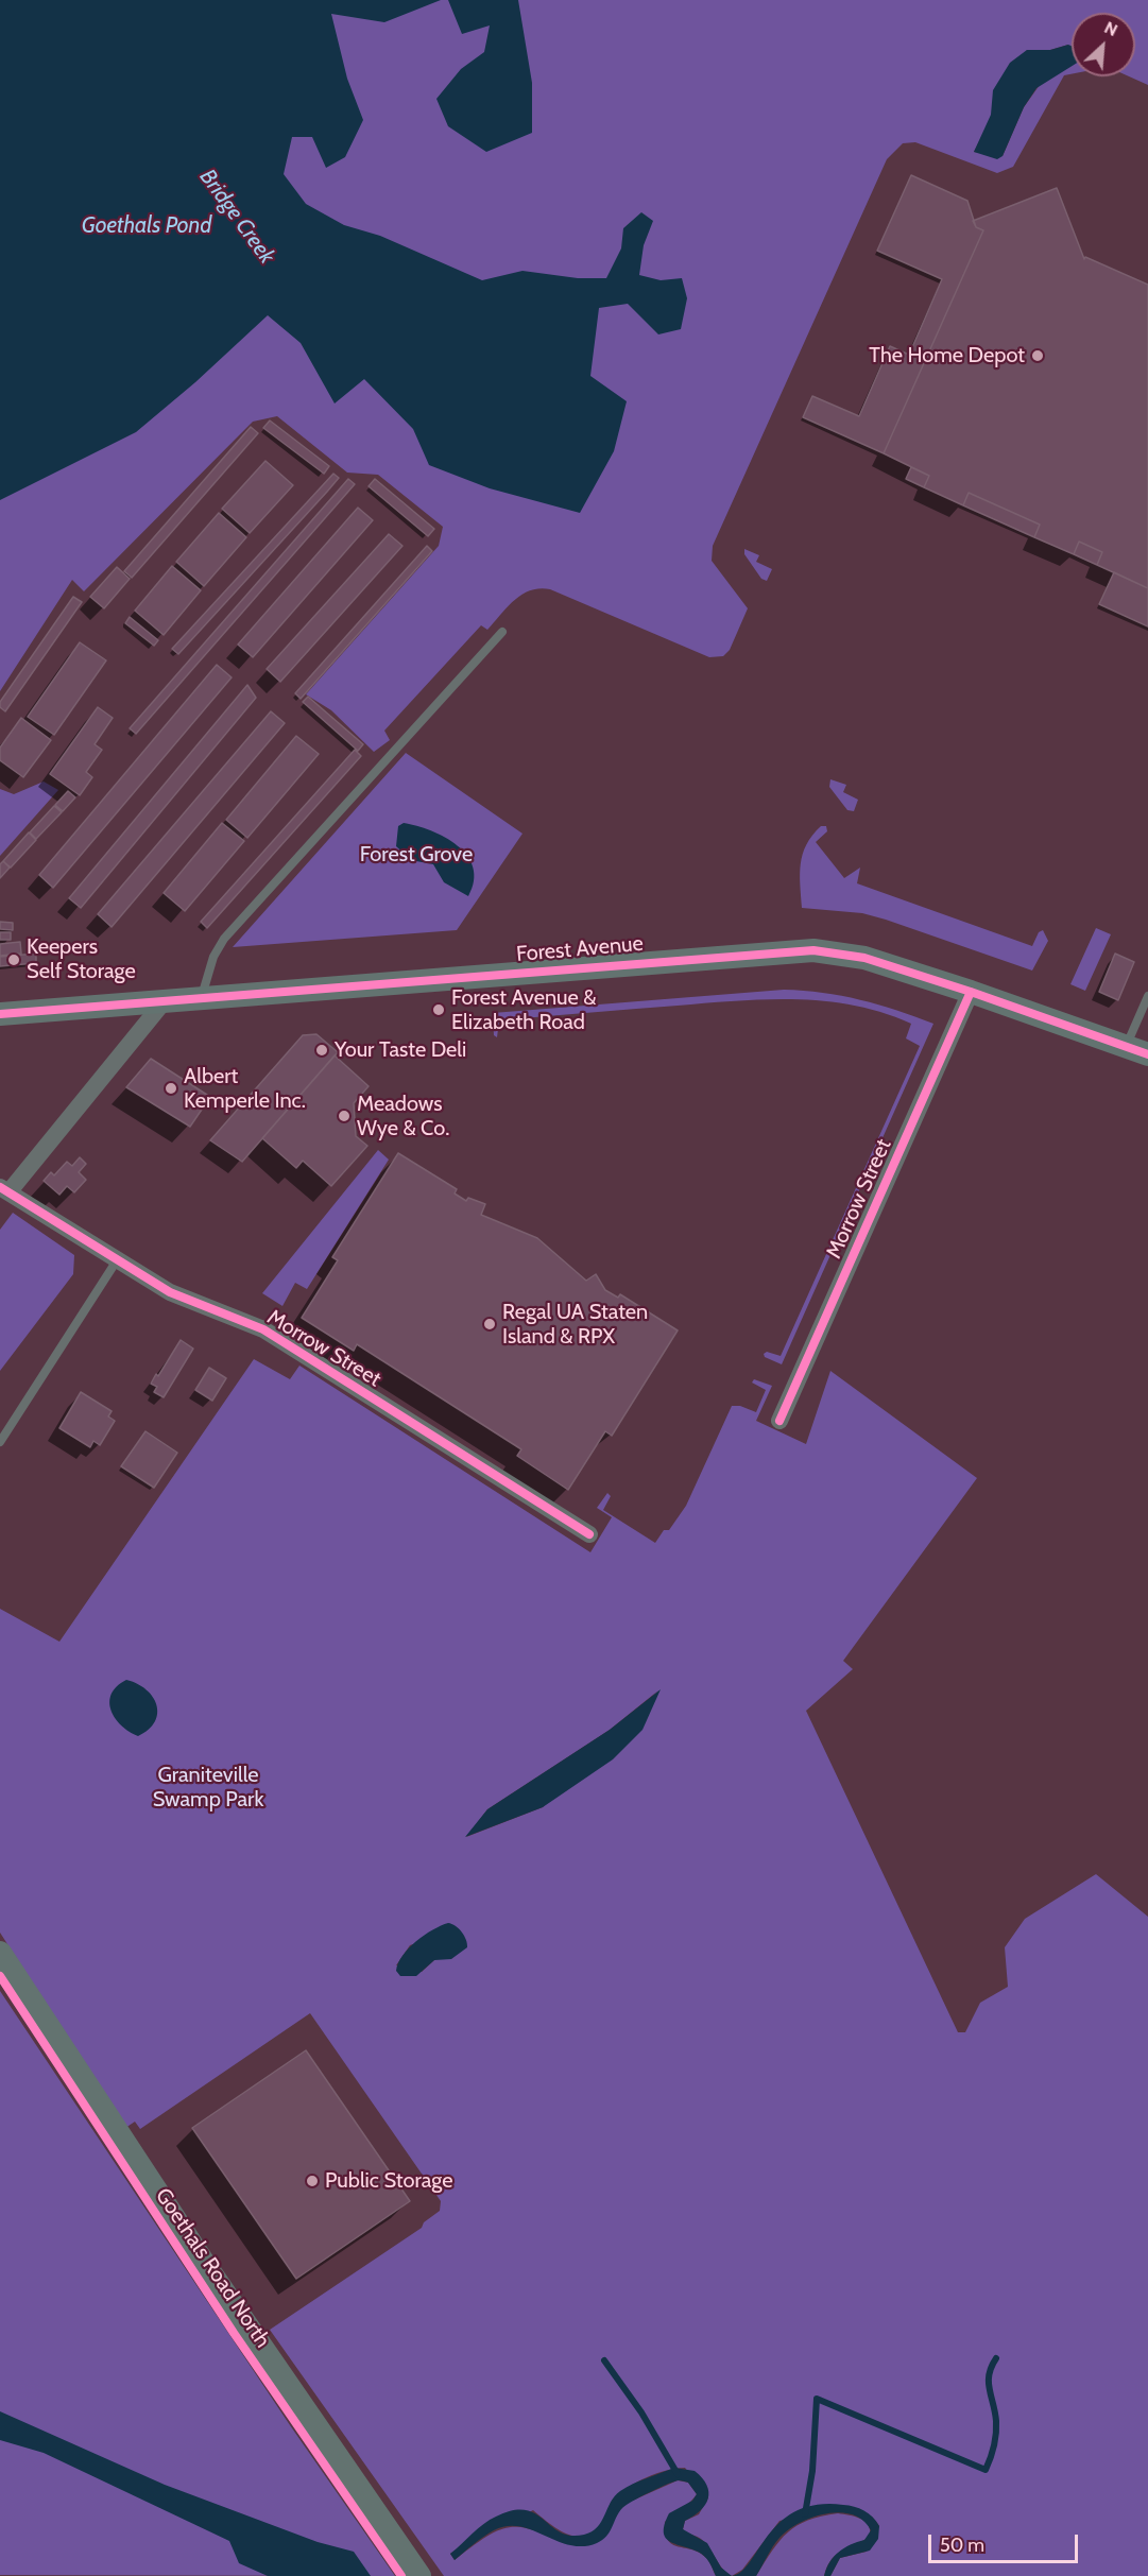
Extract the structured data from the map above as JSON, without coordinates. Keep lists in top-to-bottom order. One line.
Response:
{"streets":{"main road":["Forest Avenue","Goethals Road North"],"street":["Morrow Street"]},"crossings":[["Forest Avenue","Morrow Street"]],"water":["Bridge Creek","Goethals Pond"],"parks":["Forest Grove","Graniteville Swamp Park"],"places":["The Home Depot","Keepers Self Storage","Forest Avenue & Elizabeth Road","Your Taste Deli","Albert Kemperle Inc.","Meadows Wye & Co.","Regal UA Staten Island & RPX","Public Storage"],"scale_bar":"50 m","north":"top right"}
